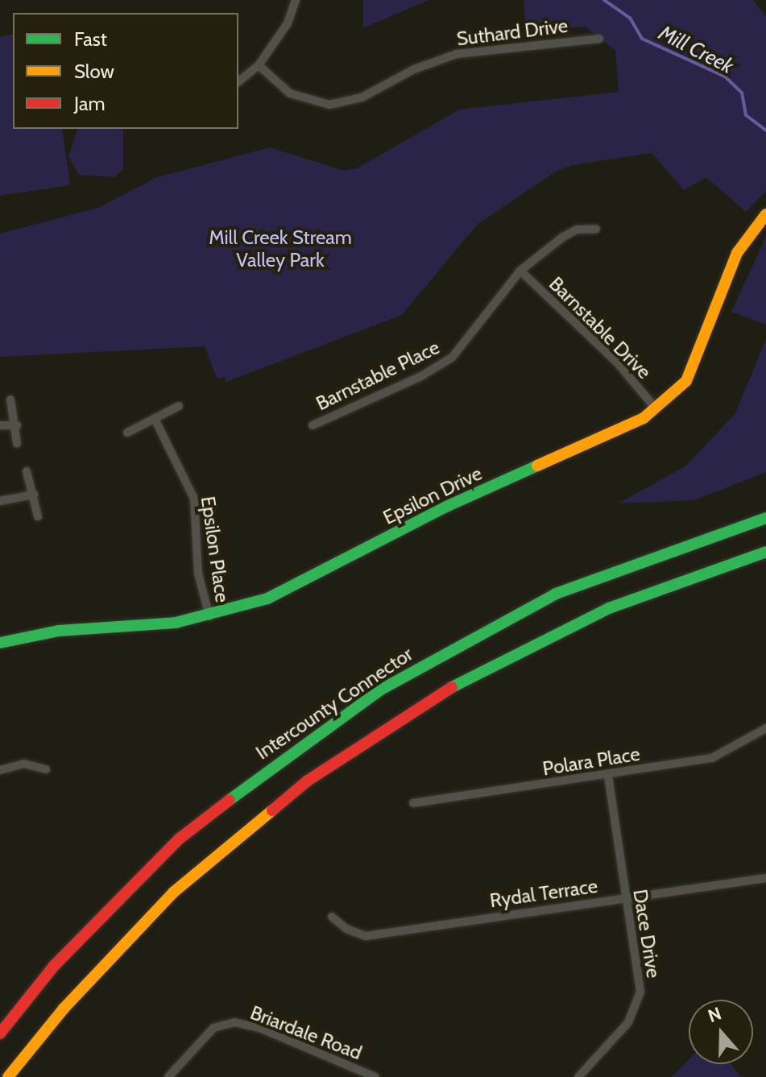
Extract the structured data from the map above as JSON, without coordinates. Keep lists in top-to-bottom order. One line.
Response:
{"streets":{"main road":["Epsilon Drive","Intercounty Connector"],"street":["Suthard Drive","Barnstable Drive","Barnstable Place","Epsilon Place","Polara Place","Rydal Terrace","Dace Drive","Briardale Road"]},"crossings":[["Barnstable Drive","Barnstable Place"],["Barnstable Drive","Epsilon Drive"],["Epsilon Drive","Epsilon Place"],["Polara Place","Dace Drive"],["Rydal Terrace","Dace Drive"]],"water":["Mill Creek"],"parks":["Mill Creek Stream Valley Park"],"legend":["Fast","Slow","Jam"],"north":"top"}
